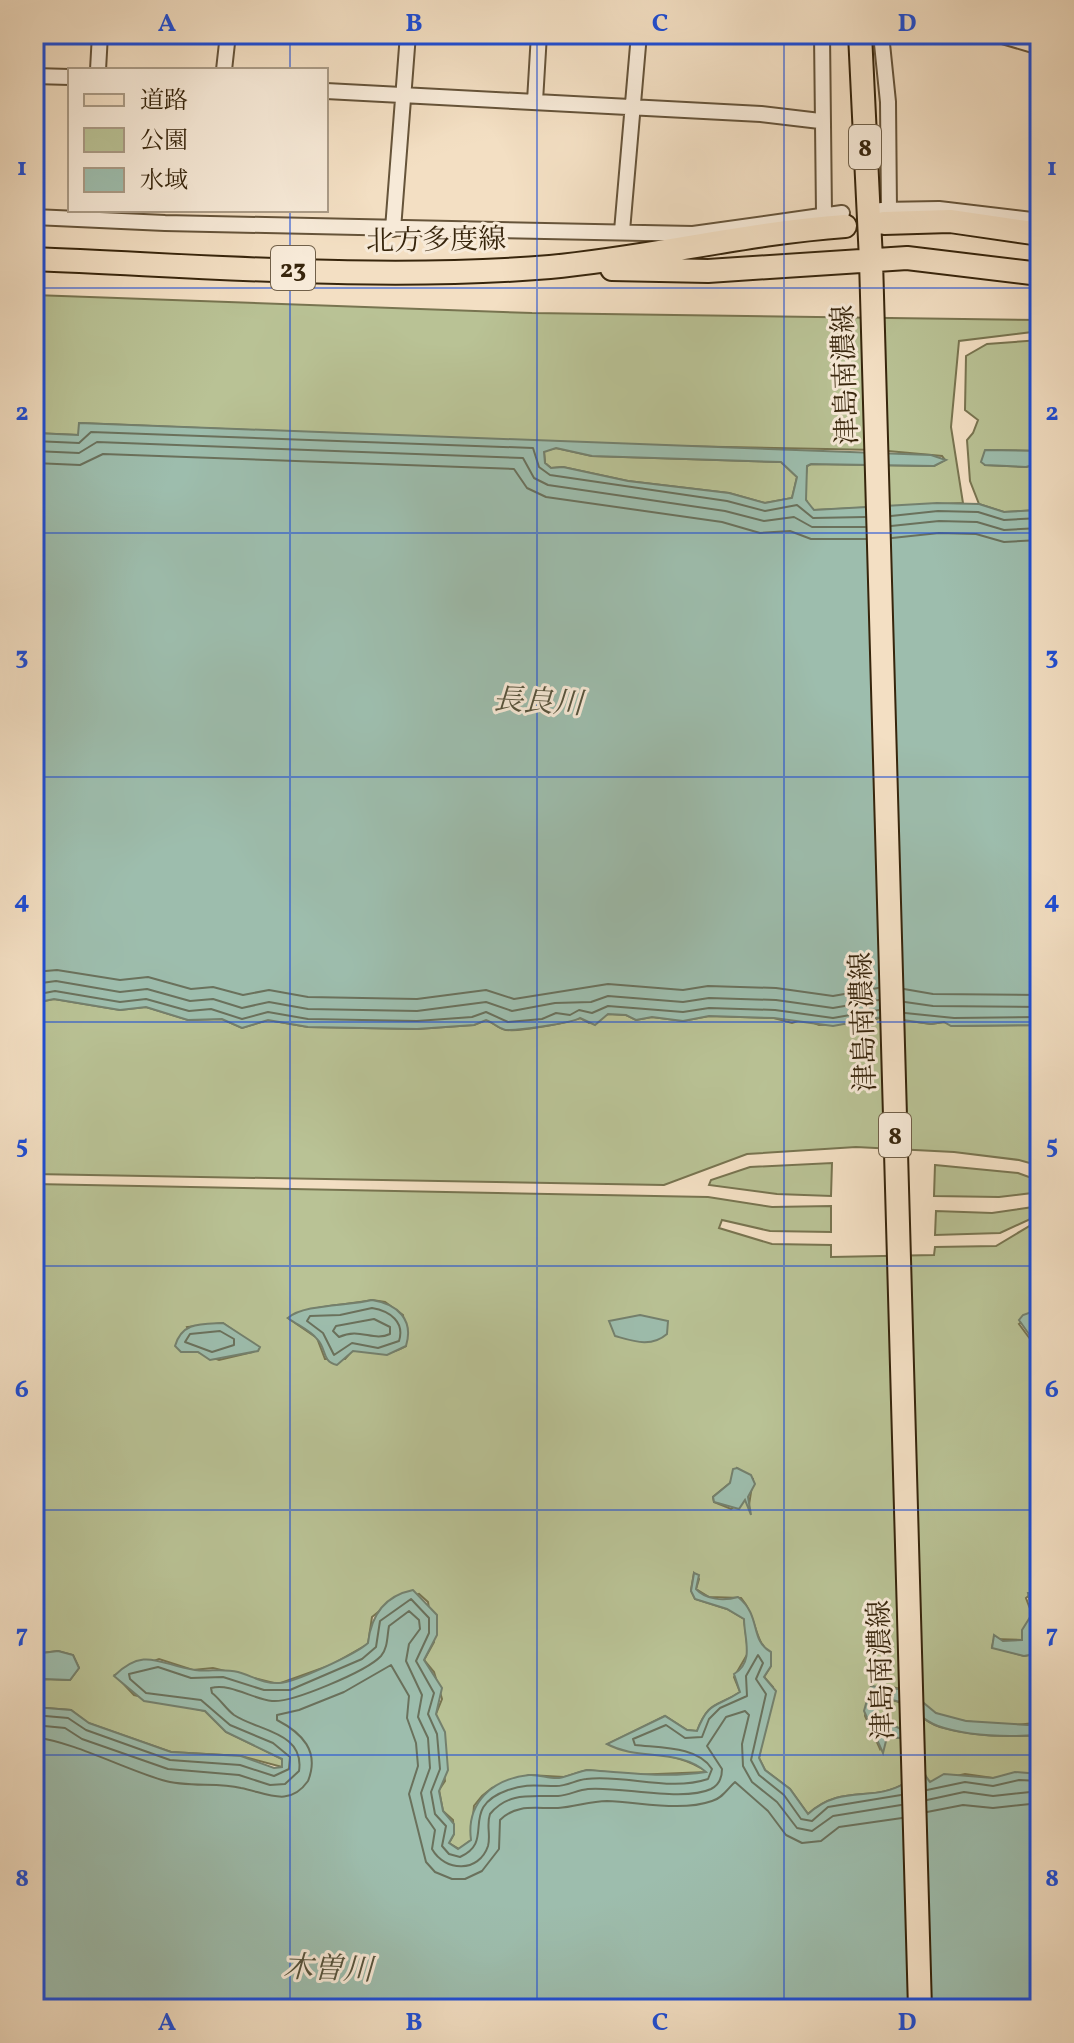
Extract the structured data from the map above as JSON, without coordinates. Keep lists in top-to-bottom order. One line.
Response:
{"streets":{"main road":["8","北方多度線","23","津島南濃線"]},"crossings":[["北方多度線","23"],["23","津島南濃線"]],"water":["長良川","木曽川"],"legend":["道路","公園","水域"],"grid":{"columns":["A","B","C","D"],"rows":["1","2","3","4","5","6","7","8"]}}
